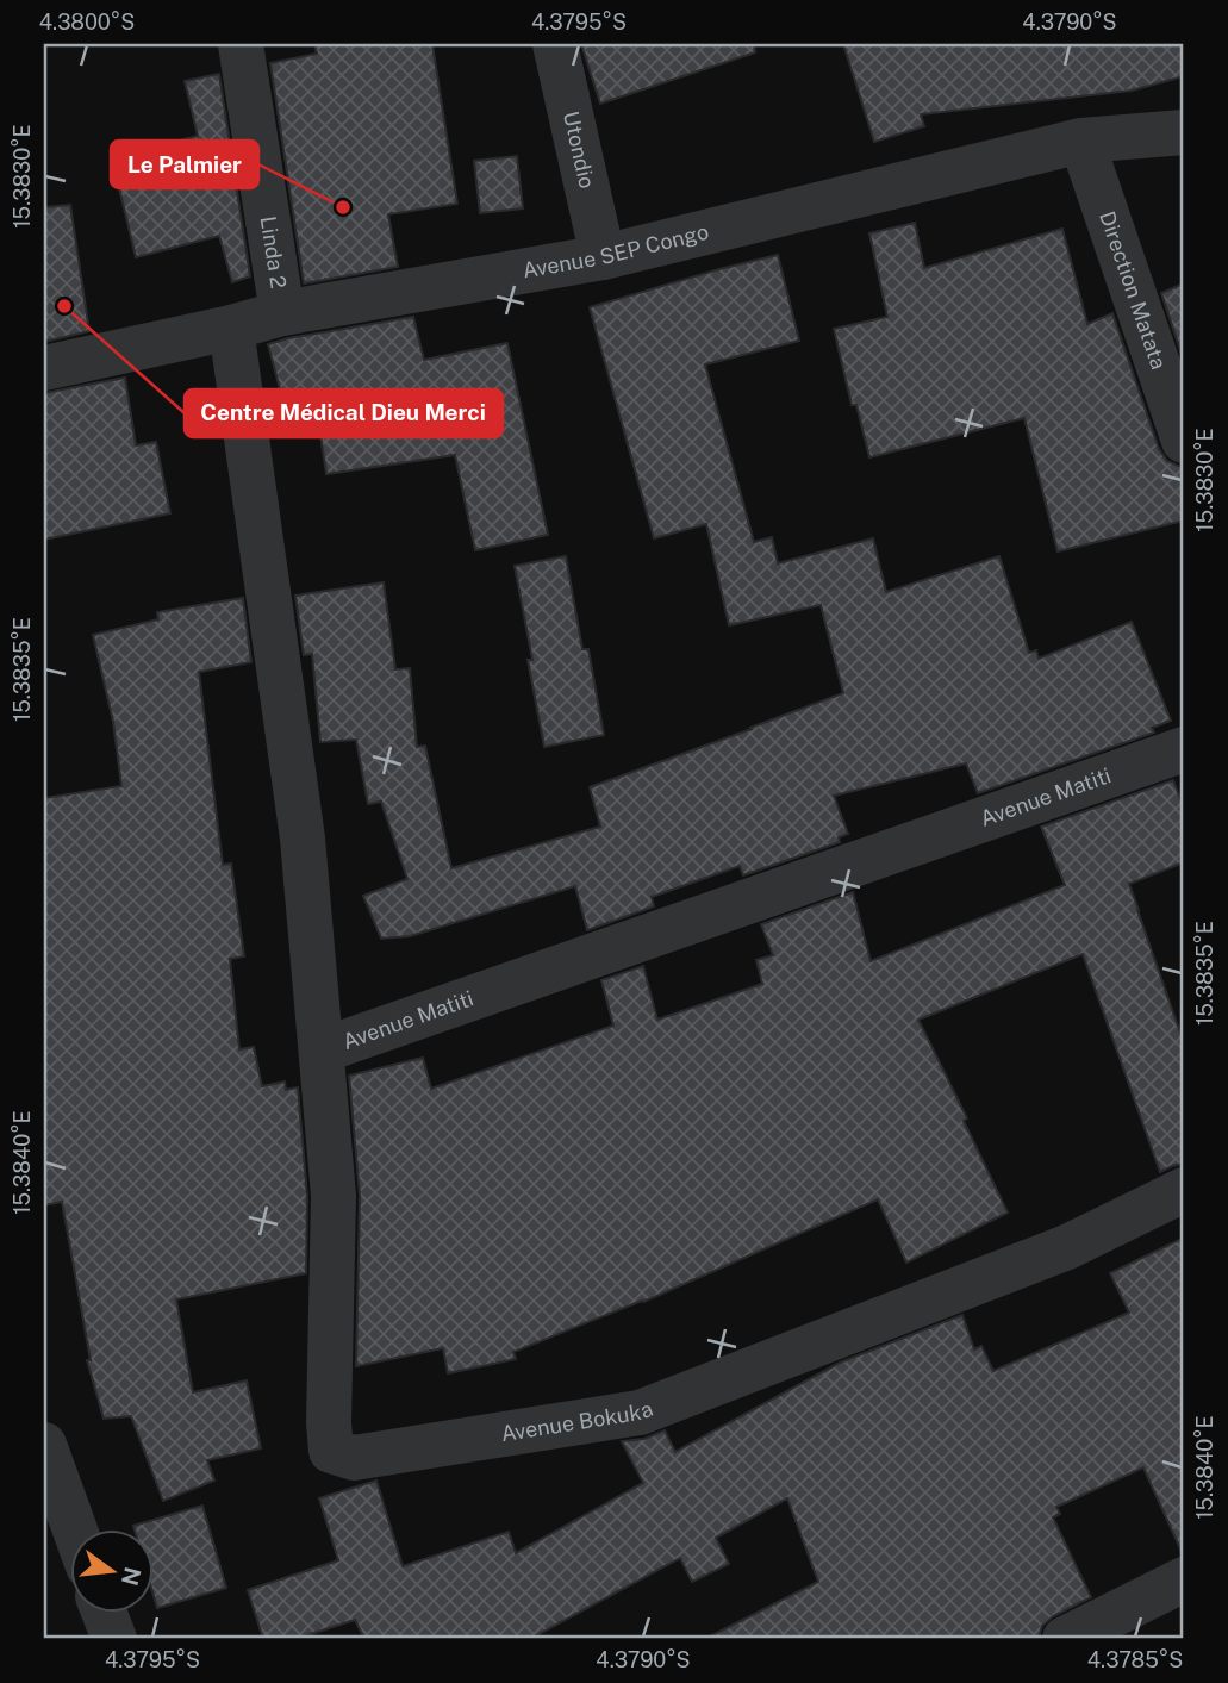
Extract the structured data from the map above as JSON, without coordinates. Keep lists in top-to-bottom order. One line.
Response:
{"streets":{"street":["Utondio","Avenue SEP Congo","Linda 2","Direction Matata","Avenue Matiti","Avenue Bokuka"]},"crossings":[["Utondio","Avenue SEP Congo"],["Avenue SEP Congo","Linda 2"],["Avenue SEP Congo","Direction Matata"],["Avenue SEP Congo","Avenue Matiti"],["Avenue Matiti","Avenue Bokuka"]],"places":["Le Palmier","Centre Médical Dieu Merci"],"north":"right","coordinates":["4.3800°S","4.3795°S","4.3790°S","15.3830°E","15.3835°E","15.3840°E","4.3785°S"]}
